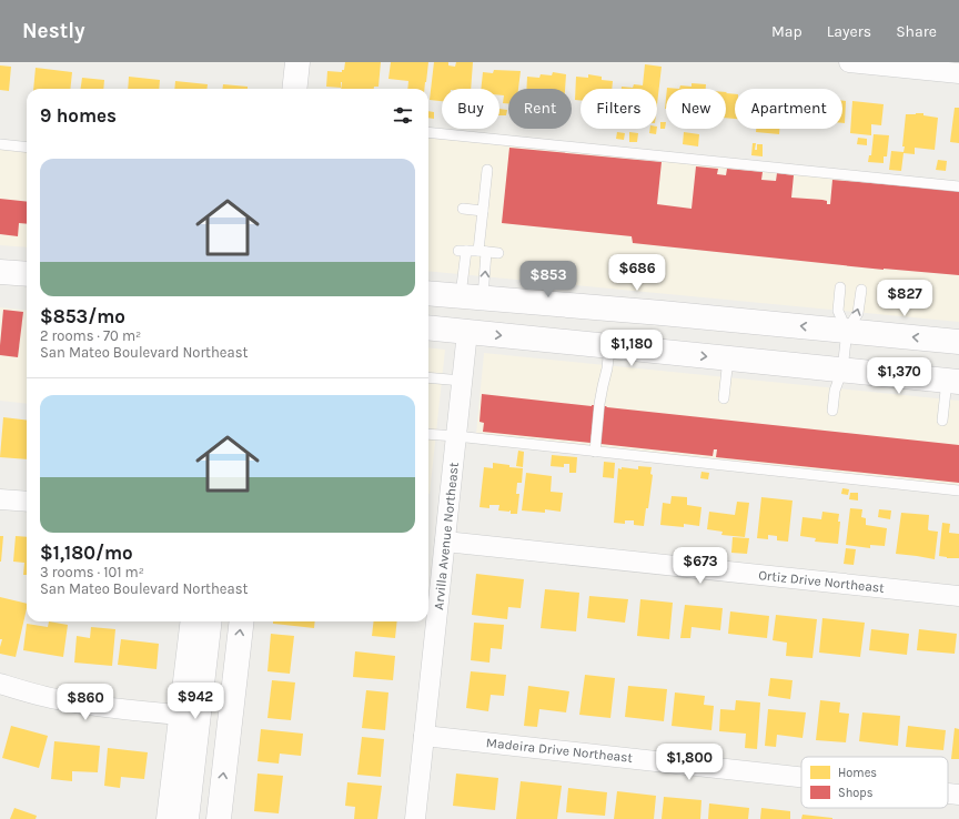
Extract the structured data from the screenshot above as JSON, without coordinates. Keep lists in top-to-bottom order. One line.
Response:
{"streets":{"street":["Arvilla Avenue Northeast","Ortiz Drive Northeast","Madeira Drive Northeast"]},"crossings":[["Arvilla Avenue Northeast","Ortiz Drive Northeast"],["Arvilla Avenue Northeast","Madeira Drive Northeast"]],"legend":["Homes","Shops"],"page":{"header":"Nestly","nav":["Map","Layers","Share"],"chip":["Buy","Rent","Filters","New","Apartment"],"heading":"9 homes","list":[{"name":"$853/mo","note":"2 rooms · 70 m² · San Mateo Boulevard Northeast"},{"name":"$1,180/mo","note":"3 rooms · 101 m² · San Mateo Boulevard Northeast"}],"price":["$686","$853","$827","$1,180","$1,370","$673","$942","$860","$1,800"]}}
